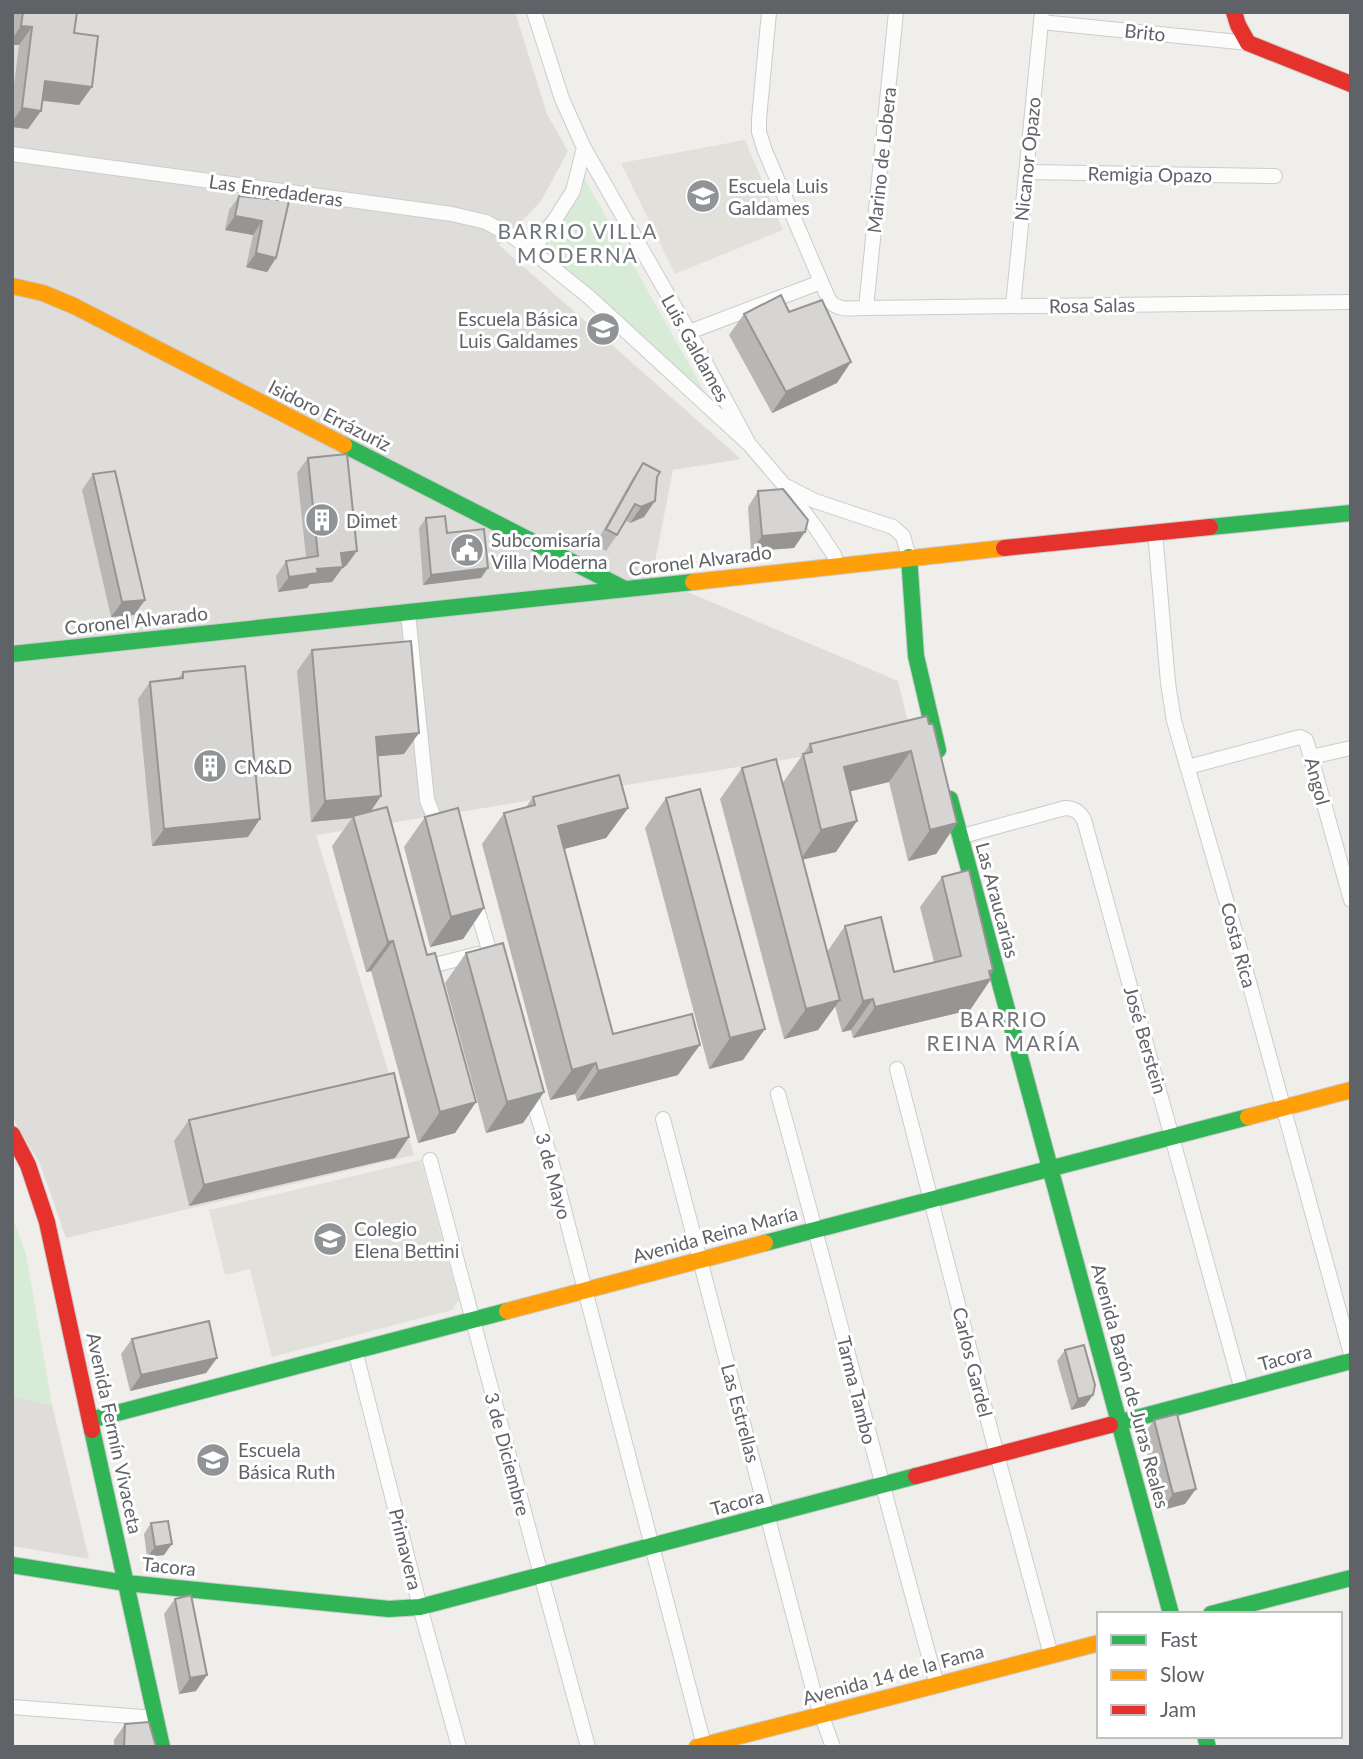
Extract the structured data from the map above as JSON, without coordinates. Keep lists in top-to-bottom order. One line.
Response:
{"streets":{"street":["Brito","Nicanor Opazo","Marino de Lobera","Remigia Opazo","Las Enredaderas","Rosa Salas","Luis Galdames","Isidoro Errázuriz","Coronel Alvarado","Angol","Las Araucarias","Costa Rica","José Berstein","3 de Mayo","Avenida Reina María","Tacora","Carlos Gardel","Avenida Barón de Juras Reales","Tarma Tambo","Las Estrellas","Avenida Fermín Vivaceta","3 de Diciembre","Primavera","Avenida 14 de la Fama"]},"crossings":[["Brito","Nicanor Opazo"],["Nicanor Opazo","Remigia Opazo"],["Nicanor Opazo","Rosa Salas"],["Marino de Lobera","Rosa Salas"],["Las Enredaderas","Luis Galdames"],["Luis Galdames","Coronel Alvarado"],["Luis Galdames","Las Araucarias"],["Isidoro Errázuriz","Coronel Alvarado"],["Coronel Alvarado","Las Araucarias"],["Coronel Alvarado","Costa Rica"],["Angol","Costa Rica"],["Las Araucarias","José Berstein"],["Las Araucarias","Avenida Reina María"],["Las Araucarias","Avenida Barón de Juras Reales"],["Costa Rica","Avenida Reina María"],["José Berstein","Avenida Reina María"],["José Berstein","Tacora"],["3 de Mayo","Avenida Reina María"],["3 de Mayo","Tacora"],["3 de Mayo","Avenida 14 de la Fama"],["Avenida Reina María","Carlos Gardel"],["Avenida Reina María","Avenida Barón de Juras Reales"],["Avenida Reina María","Tarma Tambo"],["Avenida Reina María","Las Estrellas"],["Avenida Reina María","Avenida Fermín Vivaceta"],["Avenida Reina María","3 de Diciembre"],["Avenida Reina María","Primavera"],["Tacora","Carlos Gardel"],["Tacora","Avenida Barón de Juras Reales"],["Tacora","Tarma Tambo"],["Tacora","Las Estrellas"],["Tacora","Avenida Fermín Vivaceta"],["Tacora","3 de Diciembre"],["Tacora","Primavera"],["Carlos Gardel","Avenida 14 de la Fama"],["Tarma Tambo","Avenida 14 de la Fama"],["Las Estrellas","Avenida 14 de la Fama"]],"districts":["BARRIO VILLA MODERNA","BARRIO REINA MARÍA"],"places":{"school or university":["Escuela Luis Galdames","Escuela Básica Luis Galdames","Colegio Elena Bettini","Escuela Básica Ruth"],"building":["Dimet","CM&D"],"public building":["Subcomisaría Villa Moderna"]},"legend":["Fast","Slow","Jam"]}
